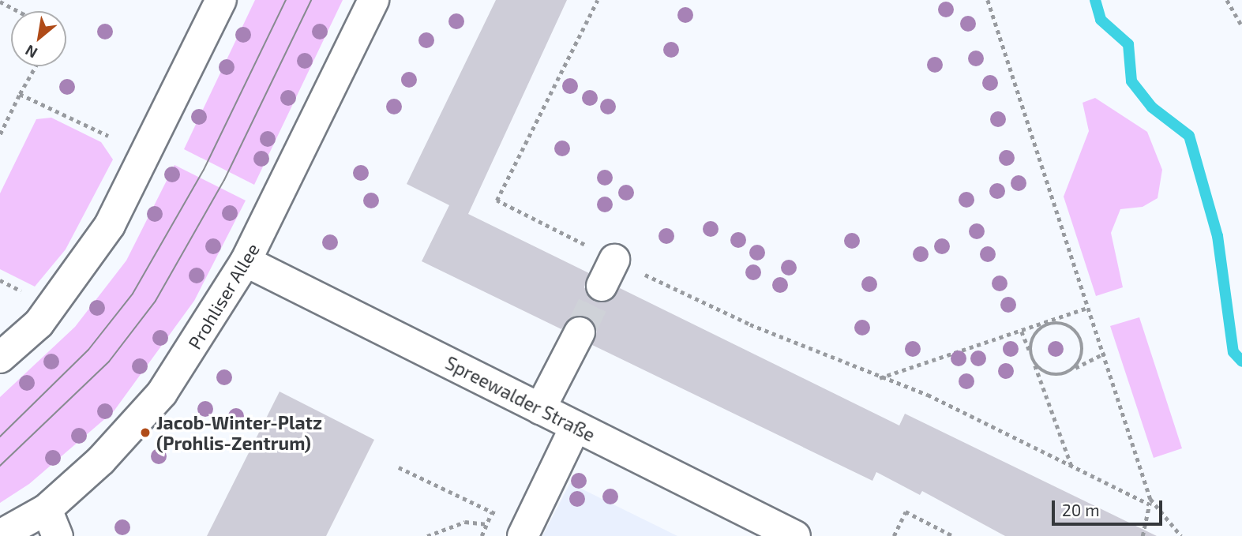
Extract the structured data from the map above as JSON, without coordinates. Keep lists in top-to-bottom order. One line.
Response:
{"streets":{"street":["Prohliser Allee","Spreewalder Straße"]},"crossings":[["Prohliser Allee","Spreewalder Straße"]],"places":["Jacob-Winter-Platz (Prohlis-Zentrum)"],"scale_bar":"20 m","north":"bottom left"}
